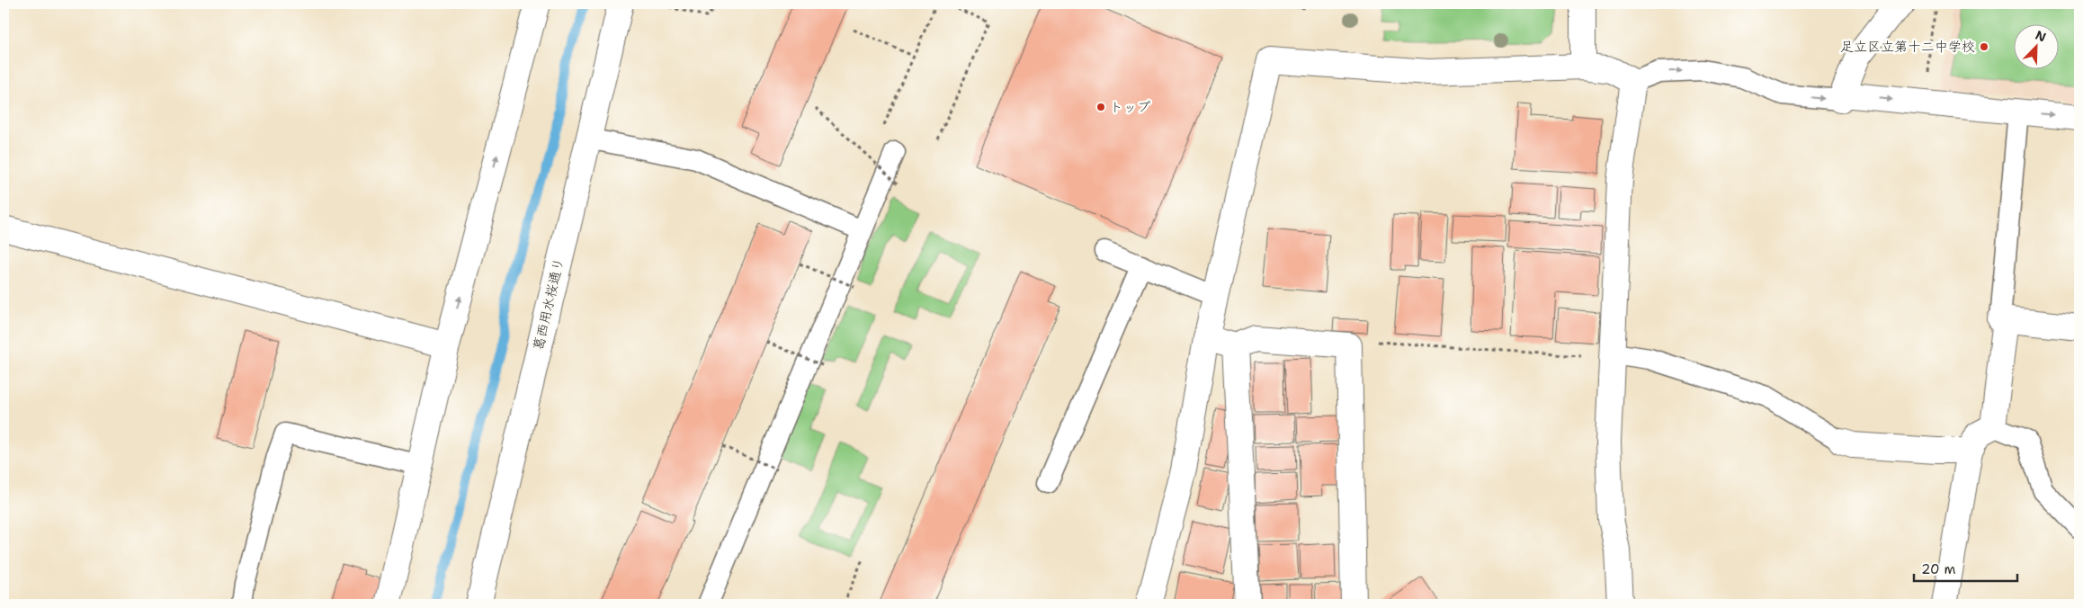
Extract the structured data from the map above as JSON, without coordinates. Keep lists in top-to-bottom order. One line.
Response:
{"streets":{"street":["葛西用水桜通り"]},"places":["足立区立第十二中学校","トップ"],"scale_bar":"20 m","north":"top right"}
